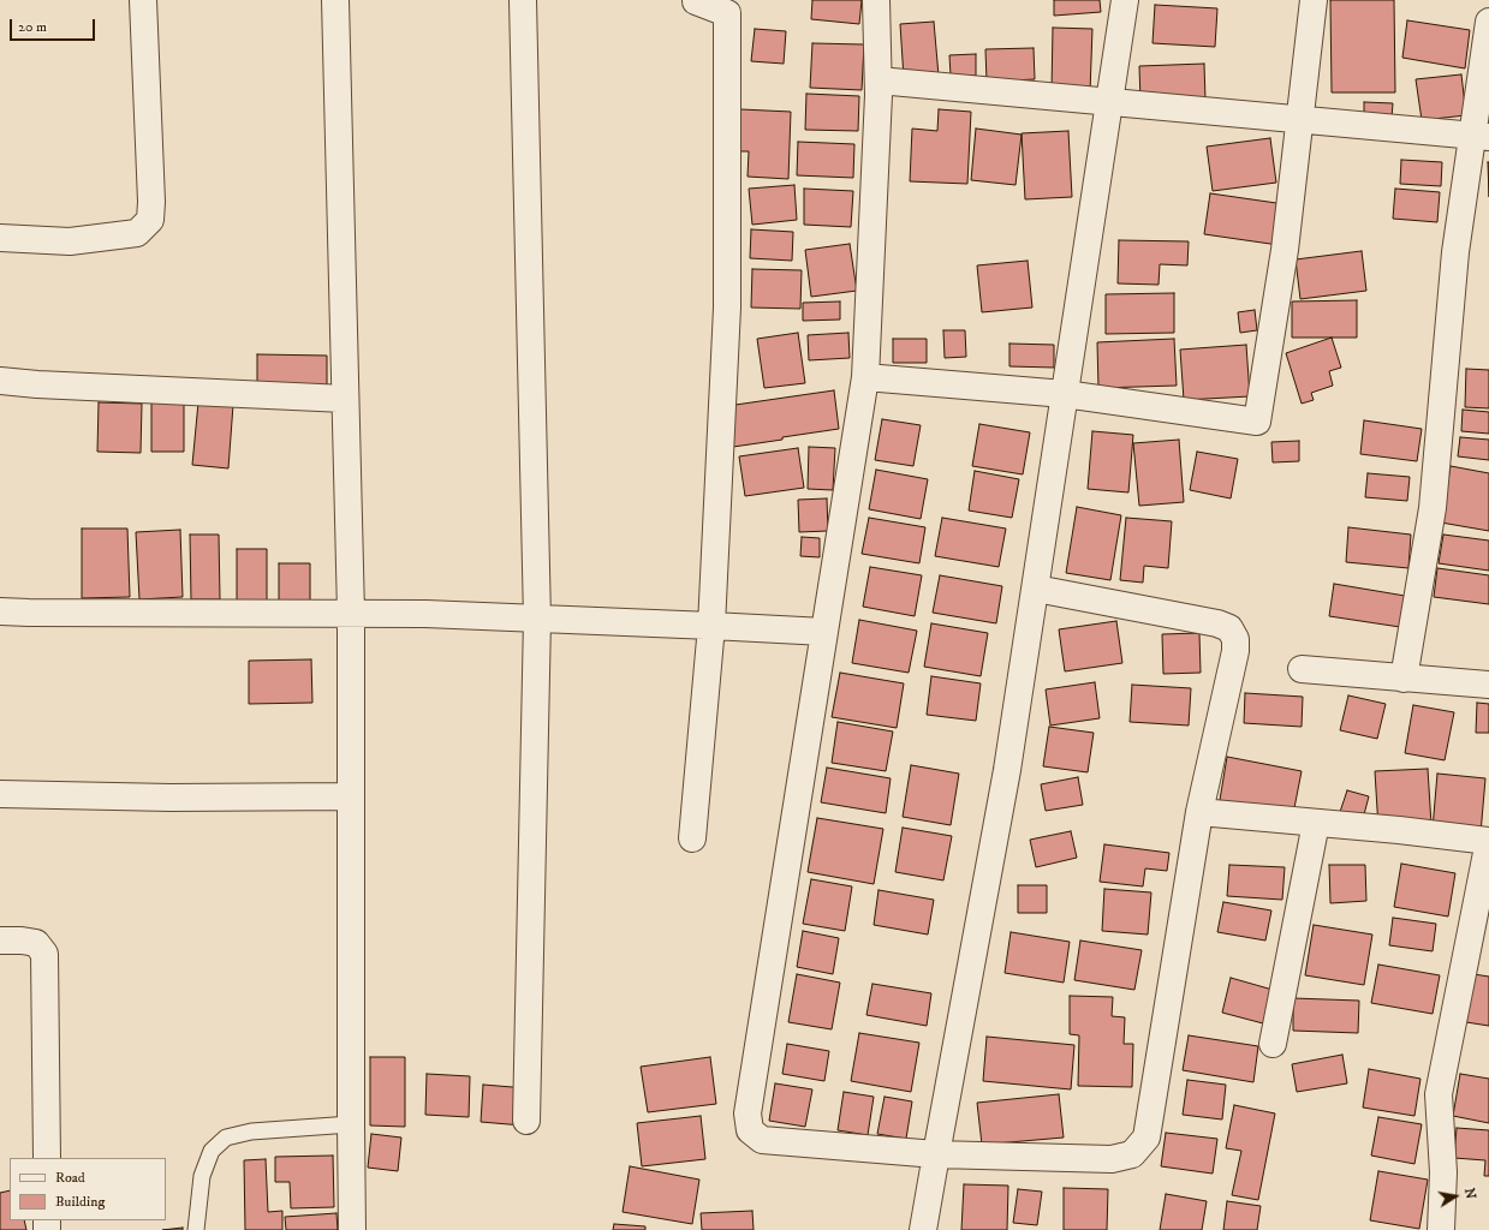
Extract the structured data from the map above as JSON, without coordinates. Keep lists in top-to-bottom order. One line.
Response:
{"legend":["Road","Building"],"scale_bar":"20 m","north":"right"}
